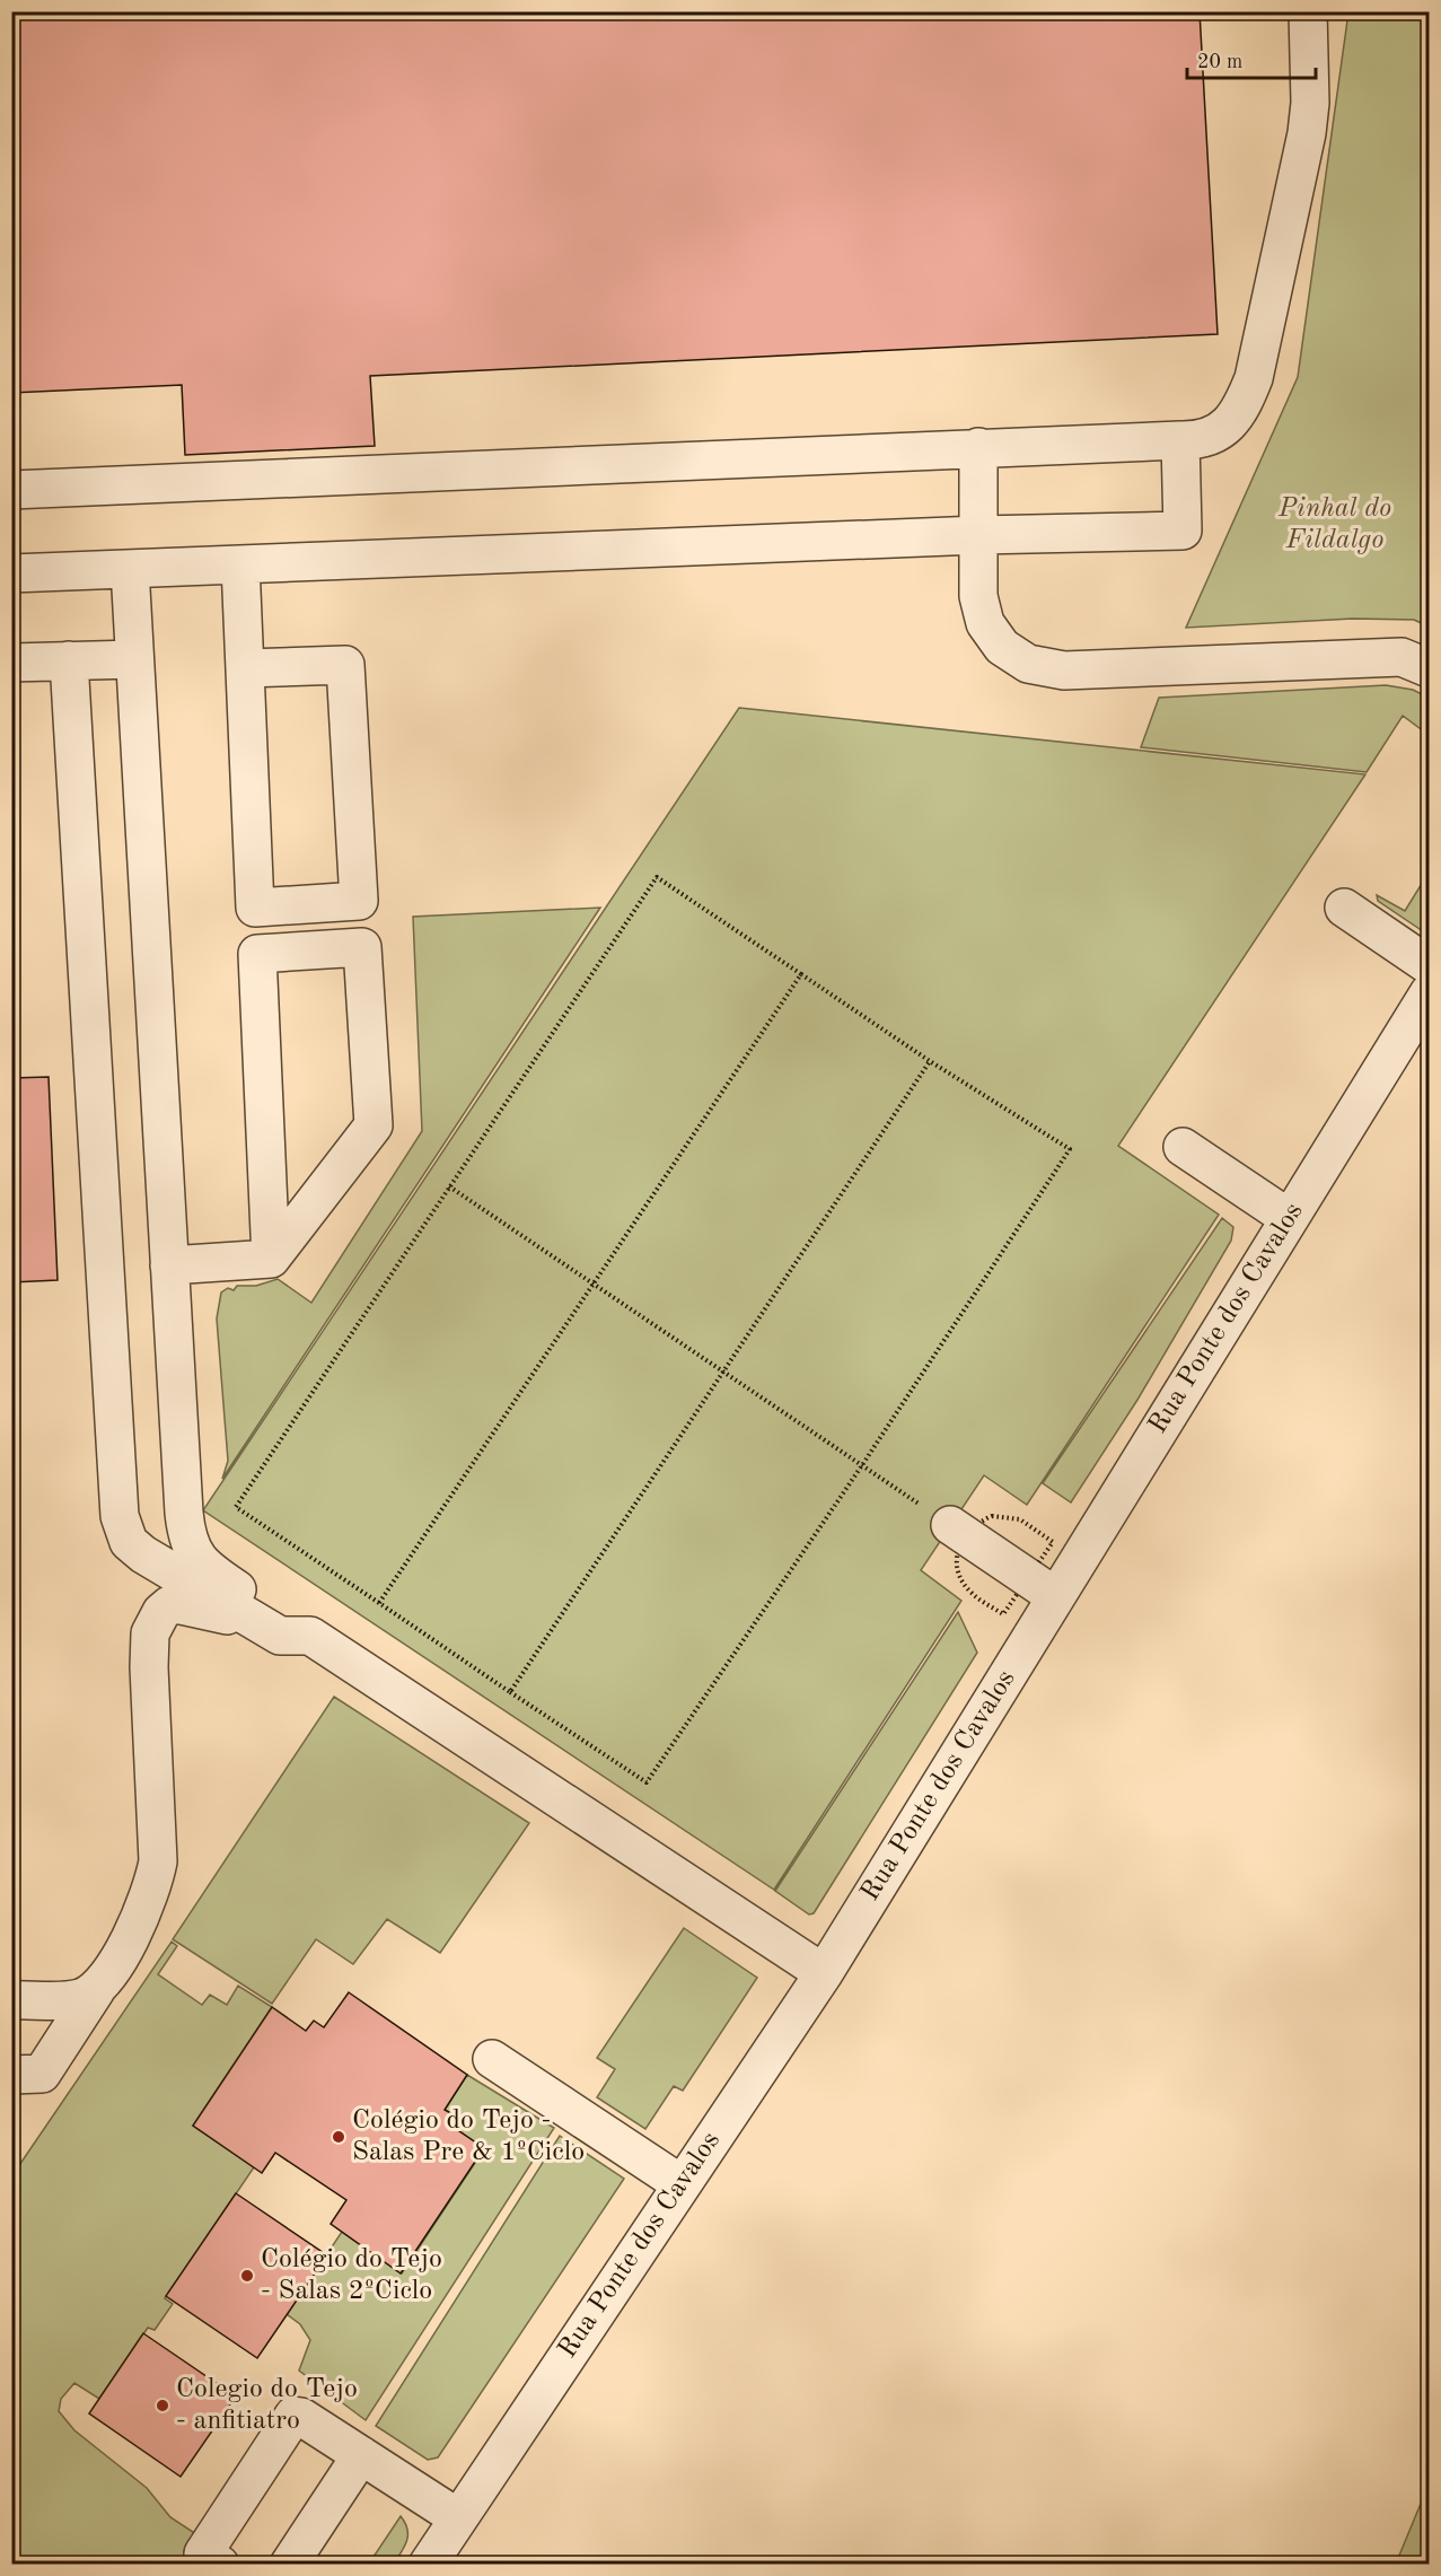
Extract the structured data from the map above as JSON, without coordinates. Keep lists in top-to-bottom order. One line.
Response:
{"streets":{"street":["Rua Ponte dos Cavalos"]},"parks":["Pinhal do Fildalgo"],"places":["Colégio do Tejo - Salas Pre & 1ºCiclo","Colégio do Tejo - Salas 2ºCiclo","Colegio do Tejo - anfitiatro"],"scale_bar":"20 m"}
